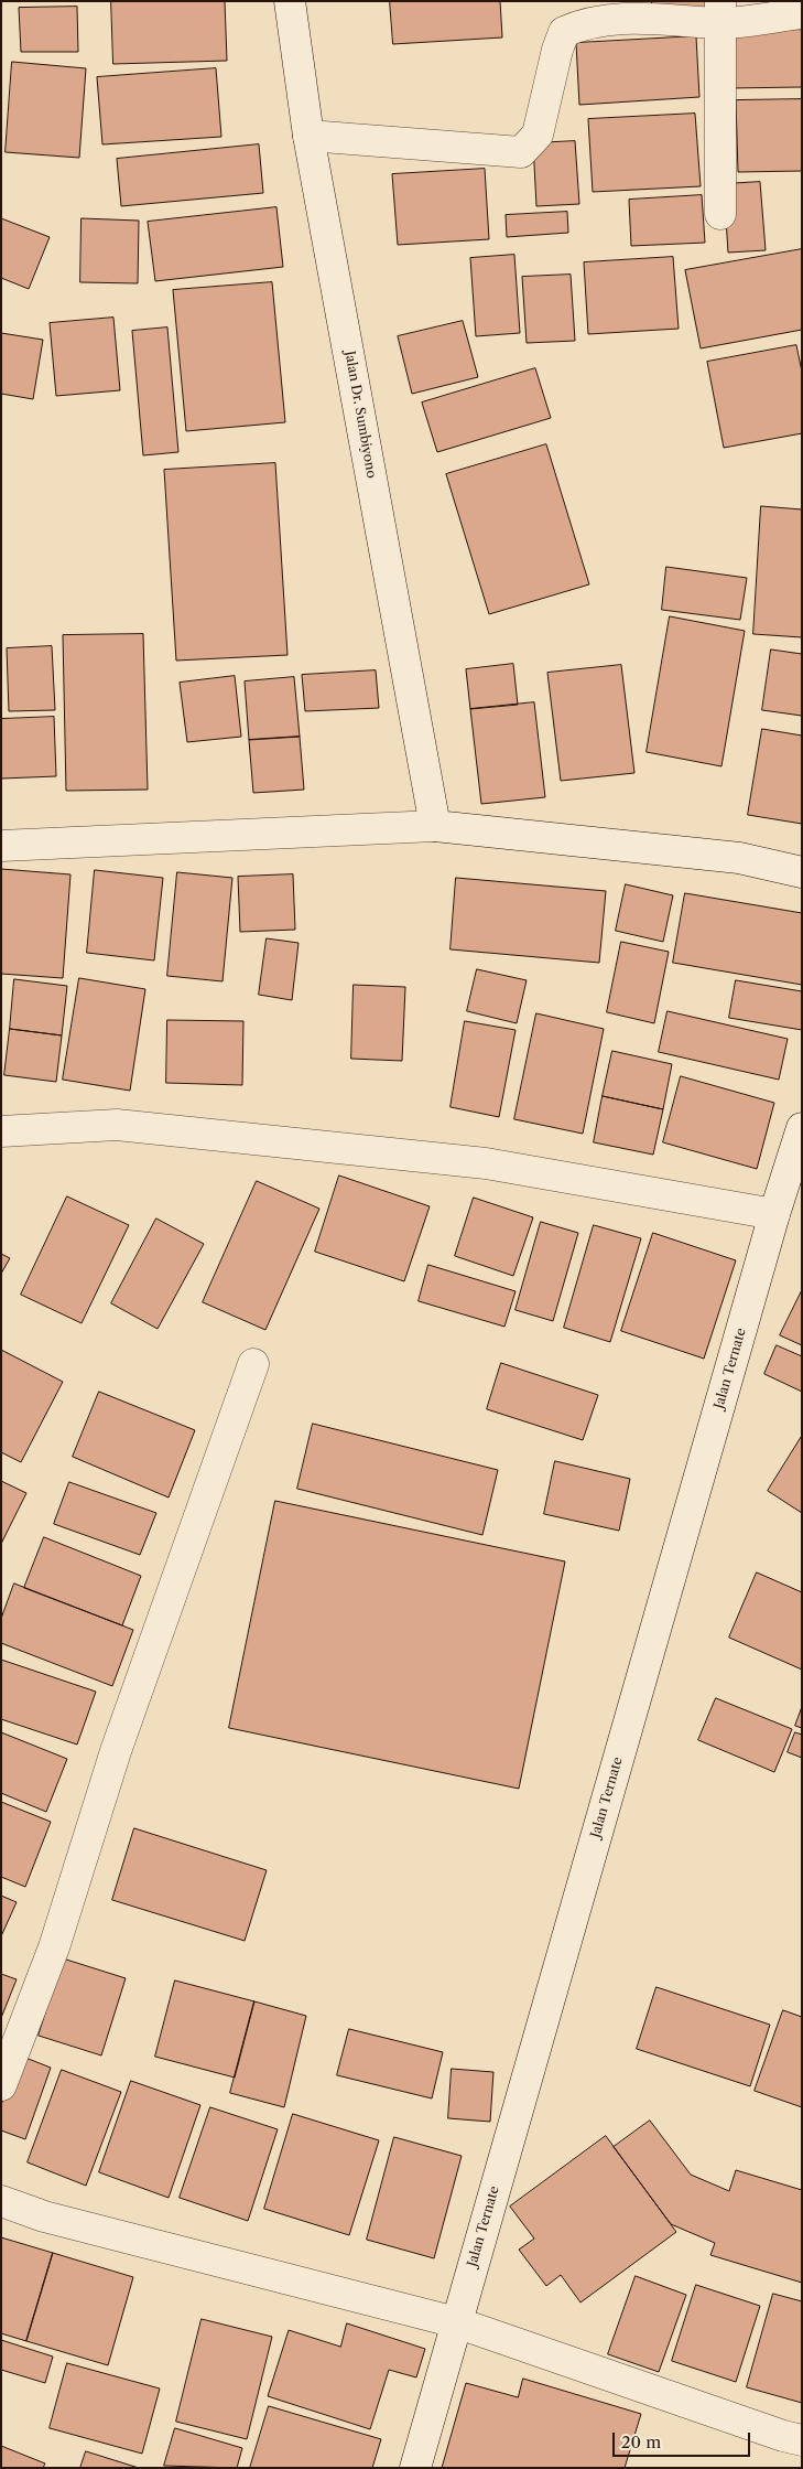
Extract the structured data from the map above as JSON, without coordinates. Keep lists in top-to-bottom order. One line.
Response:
{"streets":{"street":["Jalan Dr. Sumbiyono","Jalan Ternate"]},"scale_bar":"20 m"}
